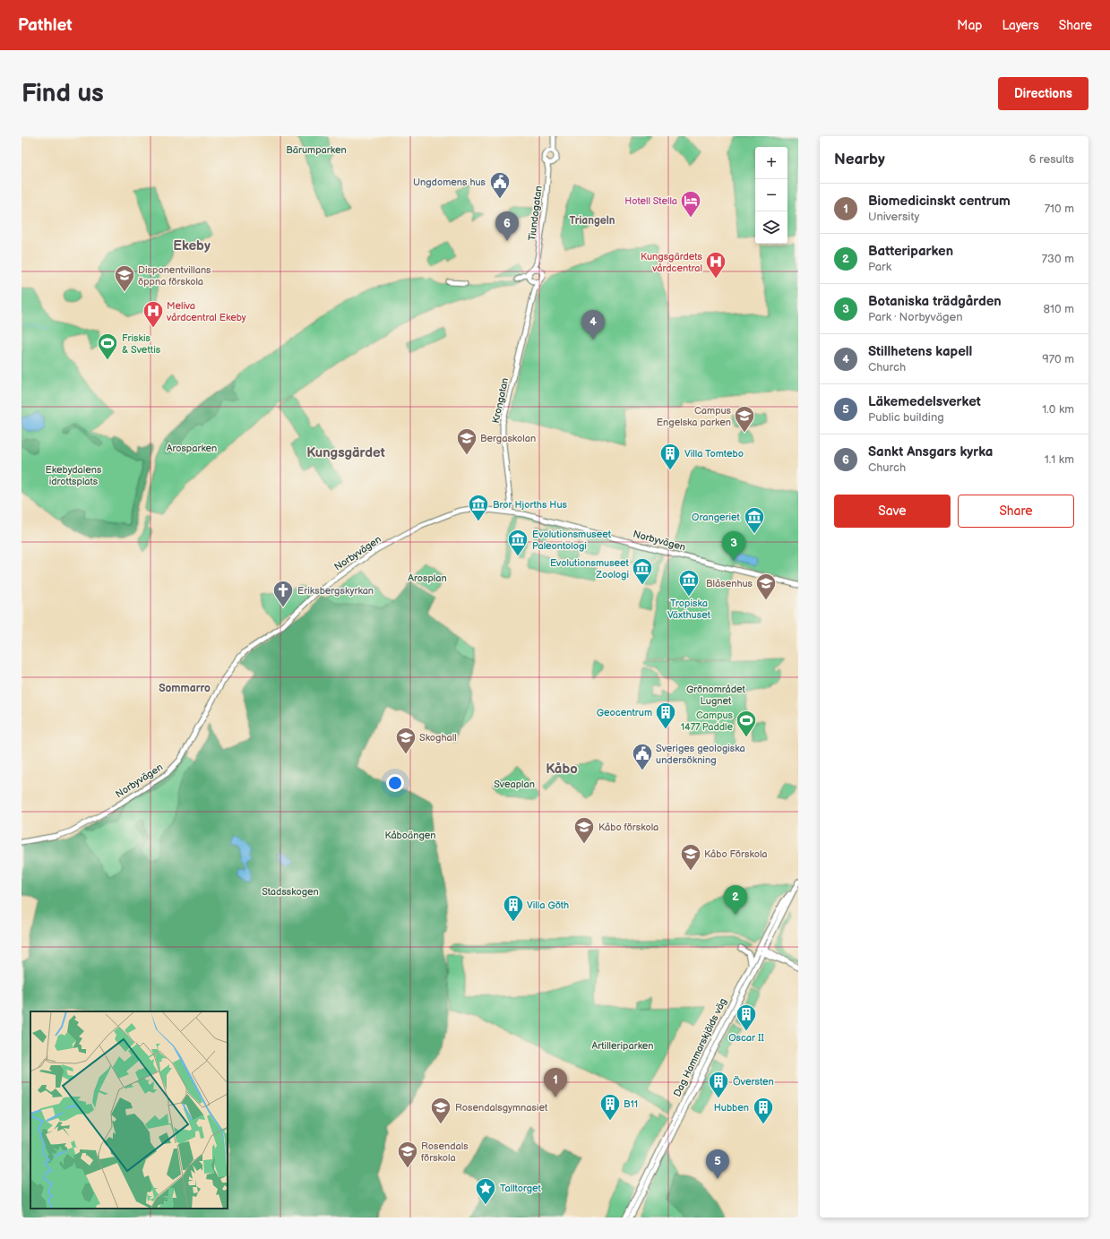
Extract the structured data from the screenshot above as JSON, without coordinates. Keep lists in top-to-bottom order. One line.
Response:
{"streets":{"street":["Tiundagatan","Krongatan","Norbyvägen","Dag Hammarskjölds väg"]},"crossings":[["Tiundagatan","Krongatan"],["Krongatan","Norbyvägen"]],"districts":["Triangeln","Ekeby","Kungsgärdet","Sommarro","Kåbo"],"parks":["Bärumparken","Arosparken","Ekebydalens idrottsplats","Arosplan","Grönområdet Lugnet","Sveaplan","Kåboängen","Stadsskogen","Artilleriparken"],"places":{"public building":["Ungdomens hus","Sveriges geologiska undersökning"],"hotel":["Hotell Stella"],"hospital":["Kungsgärdets vårdcentral","Meliva vårdcentral Ekeby"],"school or university":["Disponentvillans öppna förskola","Campus Engelska parken","Bergaskolan","Blåsenhus","Skoghall","Kåbo förskola","Kåbo Förskola","Rosendalsgymnasiet","Rosendals förskola"],"sports":["Friskis & Svettis","Campus 1477 Paddle"],"building":["Villa Tomtebo","Geocentrum","Villa Göth","Oscar II","Översten","B11","Hubben"],"museum":["Bror Hjorths Hus","Orangeriet","Evolutionsmuseet Paleontologi","Evolutionsmuseet Zoologi","Tropiska Växthuset"],"church":["Eriksbergskyrkan"],"place":["Talltorget"]},"page":{"header":"Pathlet","nav":["Map","Layers","Share"],"buttons":["Directions",["Save","Share"]],"title":"Find us","heading":["Nearby","6 results"],"map_buttons":["+","−"],"list":[{"mark":"1","name":"Biomedicinskt centrum","note":"University","value":"710 m"},{"mark":"2","name":"Batteriparken","note":"Park","value":"730 m"},{"mark":"3","name":"Botaniska trädgården","note":"Park · Norbyvägen","value":"810 m"},{"mark":"4","name":"Stillhetens kapell","note":"Church","value":"970 m"},{"mark":"5","name":"Läkemedelsverket","note":"Public building","value":"1.0 km"},{"mark":"6","name":"Sankt Ansgars kyrka","note":"Church","value":"1.1 km"}],"pins":["6","4","3","2","1","5"]}}
